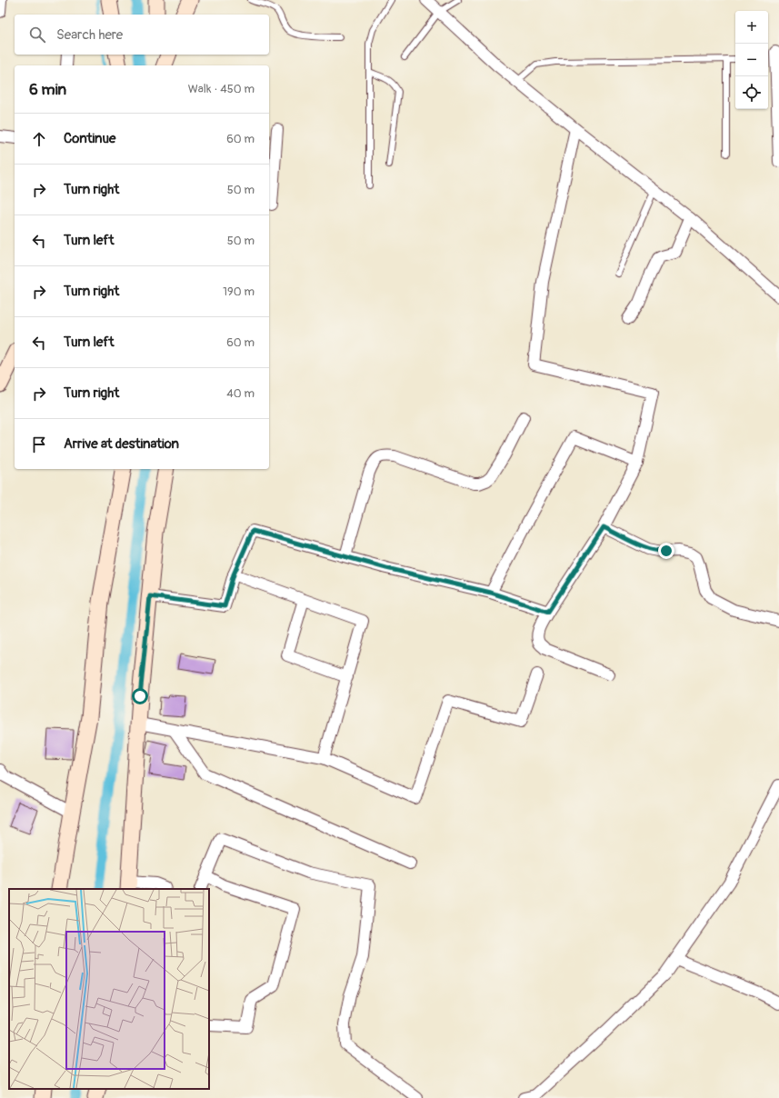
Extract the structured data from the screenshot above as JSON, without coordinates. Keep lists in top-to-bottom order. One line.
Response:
{"page":{"map_buttons":["+","−"],"search":"Search here","heading":["6 min","Walk · 450 m"],"list":[["Continue","60 m"],["Turn right","50 m"],["Turn left","50 m"],["Turn right","190 m"],["Turn left","60 m"],["Turn right","40 m"],"Arrive at destination"]}}
